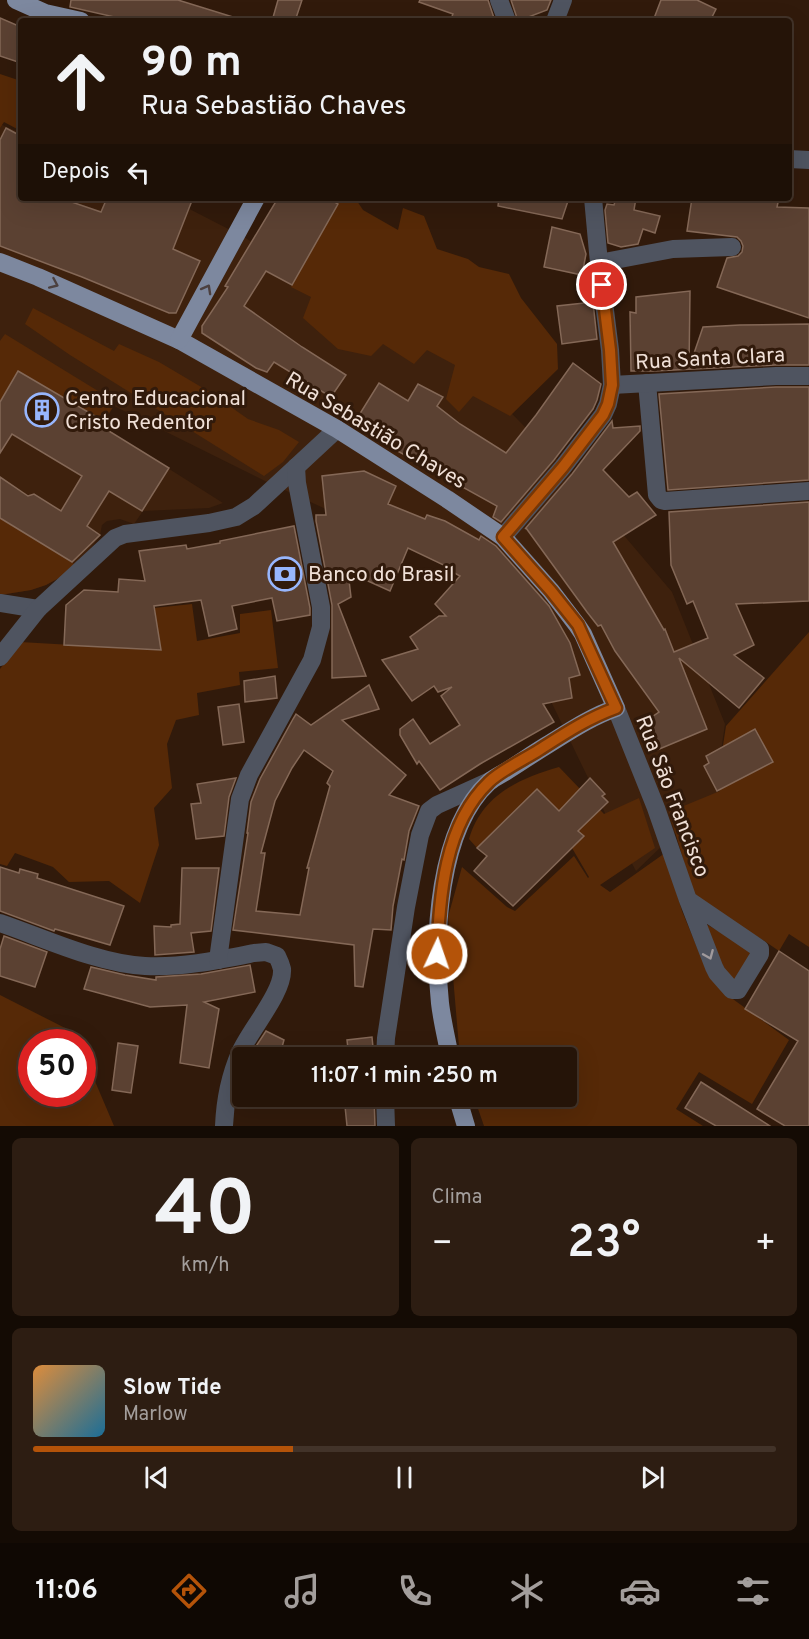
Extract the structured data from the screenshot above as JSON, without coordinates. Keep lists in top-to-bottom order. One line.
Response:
{"streets":{"main road":["Rua Sebastião Chaves"],"street":["Rua Santa Clara","Rua São Francisco"]},"crossings":[["Rua Sebastião Chaves","Rua São Francisco"]],"places":{"building":["Centro Educacional Cristo Redentor"],"bank":["Banco do Brasil"]},"page":{"turn":["90 m","Rua Sebastião Chaves"],"then":"Depois","limit":"50","trip":"11:07 · 1 min · 250 m","tile":[["40","km/h"],"Clima"],"heat":["−","23°","+"],"song":["Slow Tide","Marlow"],"tabs":"11:06"}}
